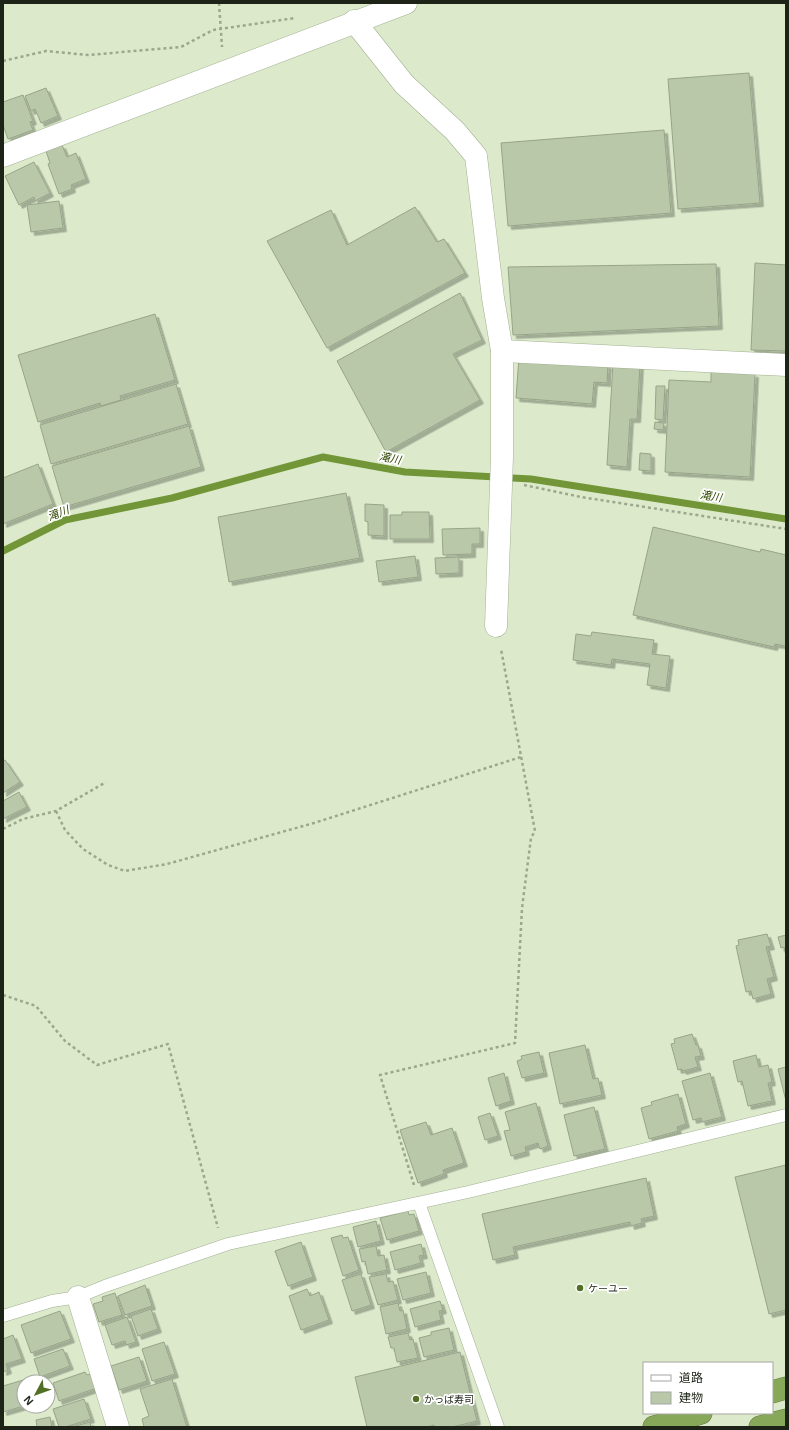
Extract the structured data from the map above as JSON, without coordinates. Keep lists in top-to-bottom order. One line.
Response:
{"water":["滝川"],"places":["ケーユー","かっぱ寿司"],"legend":["道路","建物"],"north":"bottom left"}
